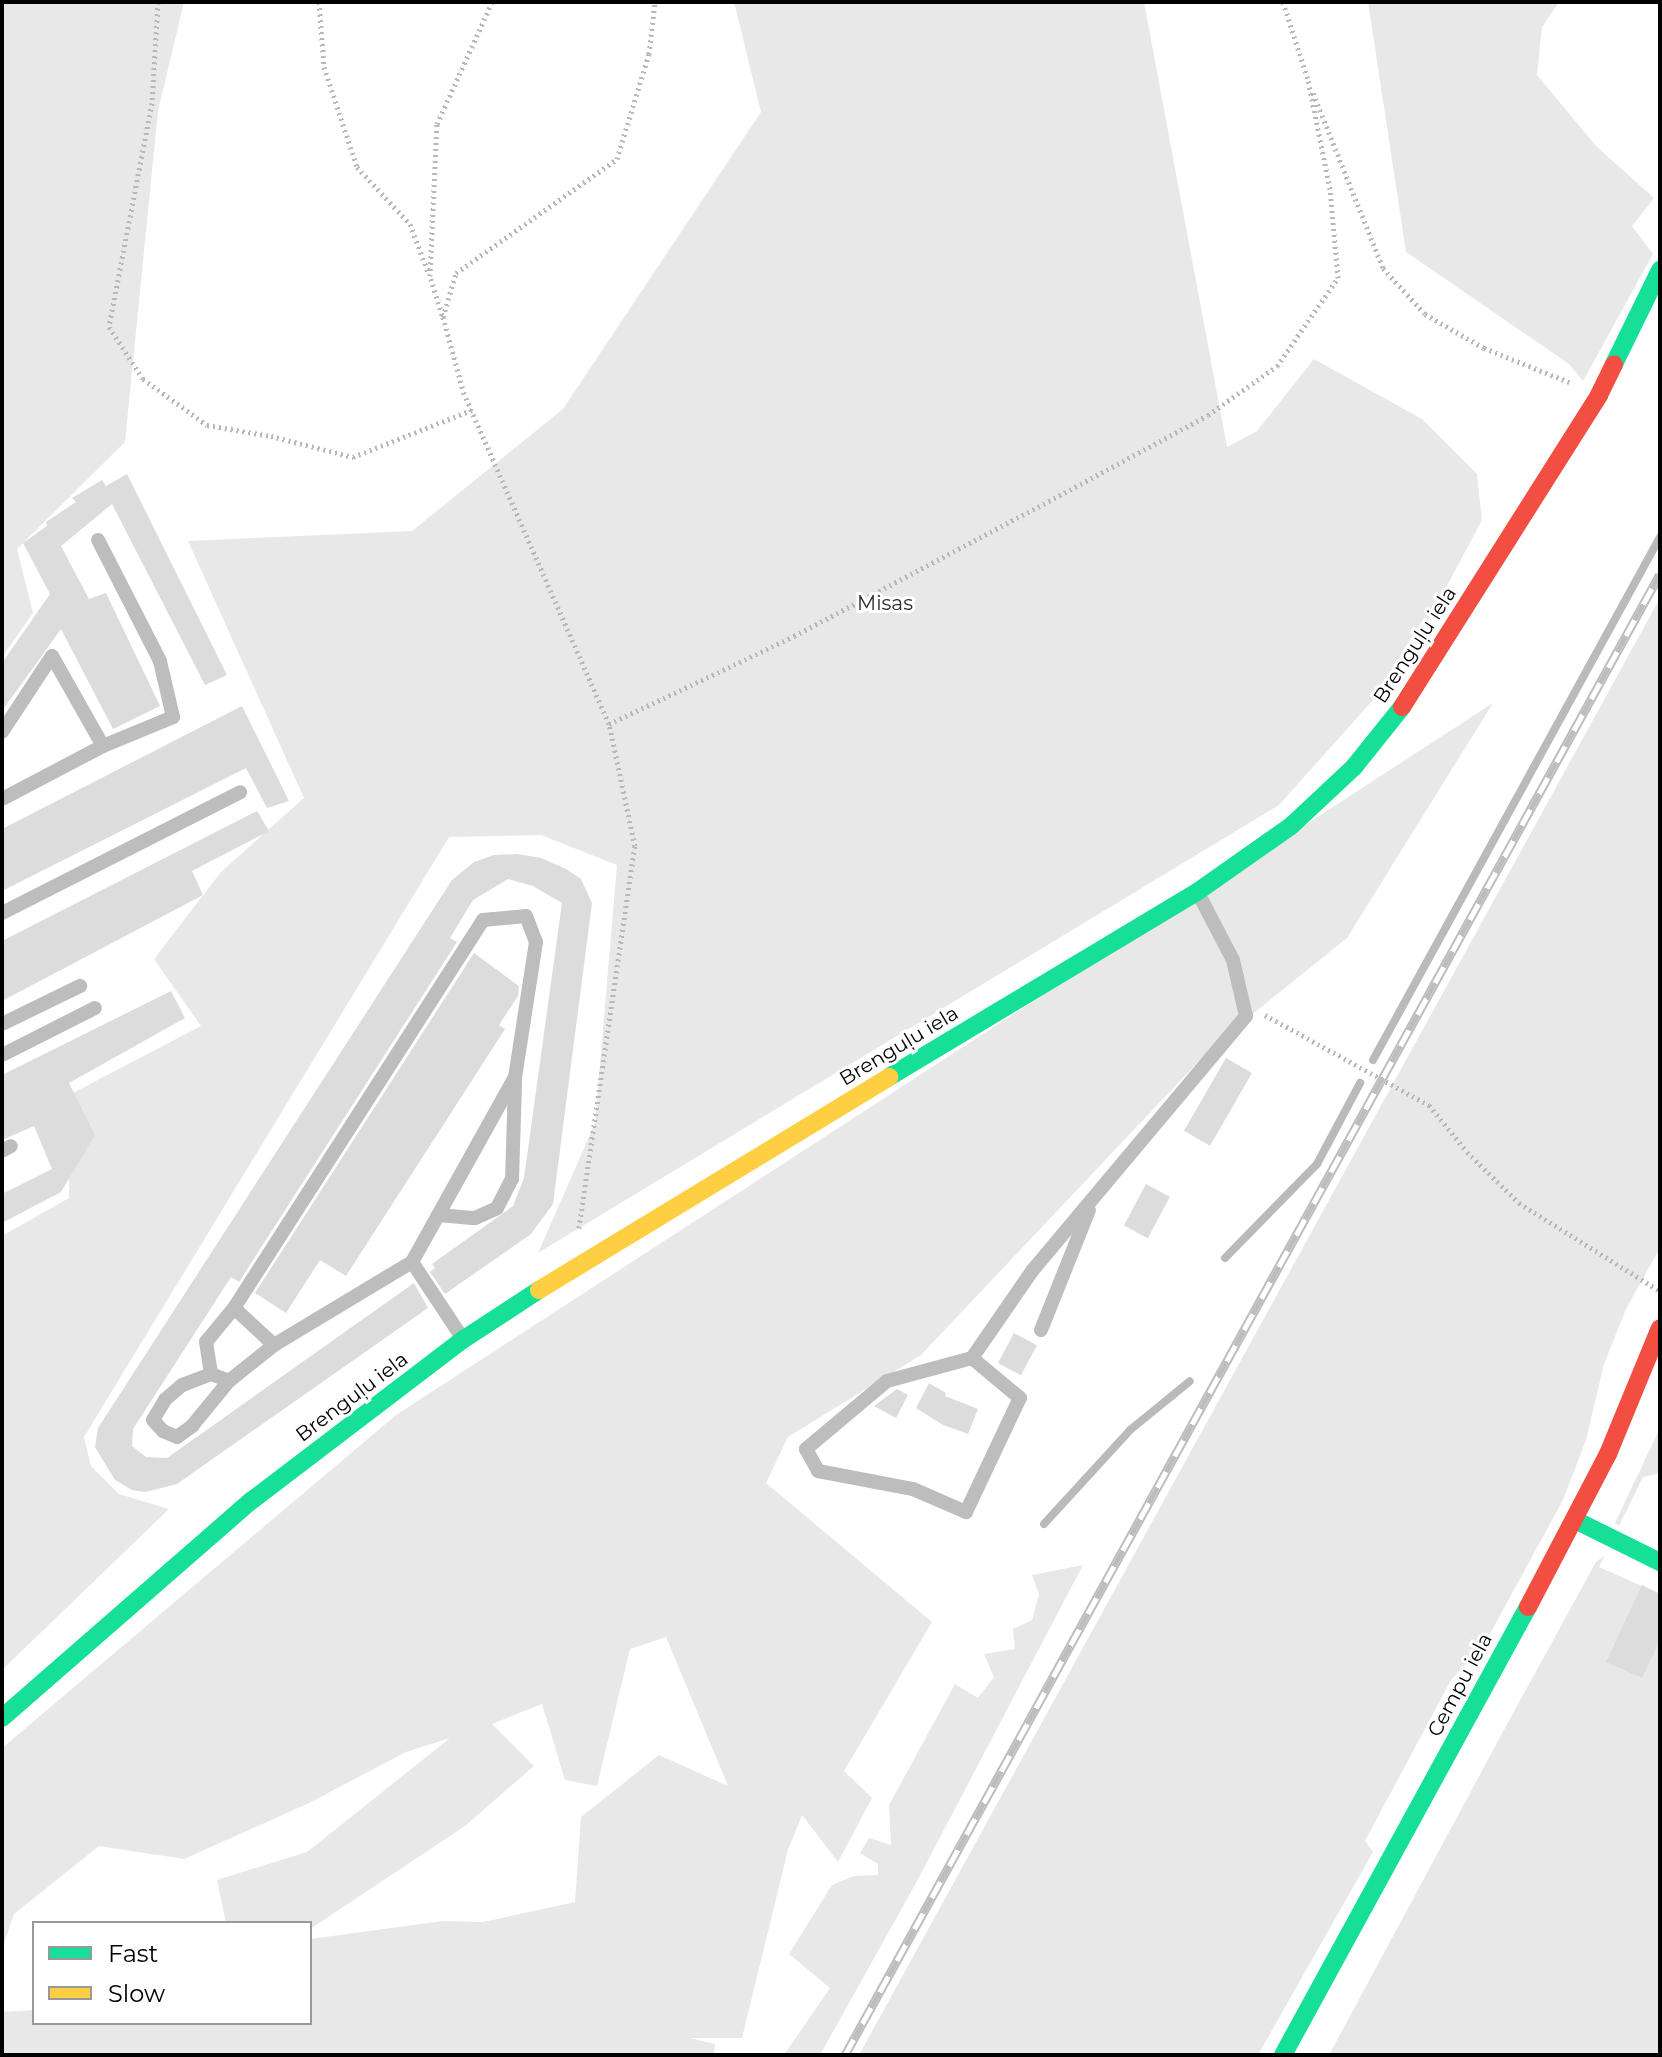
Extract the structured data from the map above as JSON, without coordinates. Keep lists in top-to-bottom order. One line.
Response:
{"streets":{"street":["Brenguļu iela","Cempu iela"]},"parks":["Misas"],"legend":["Fast","Slow"]}
